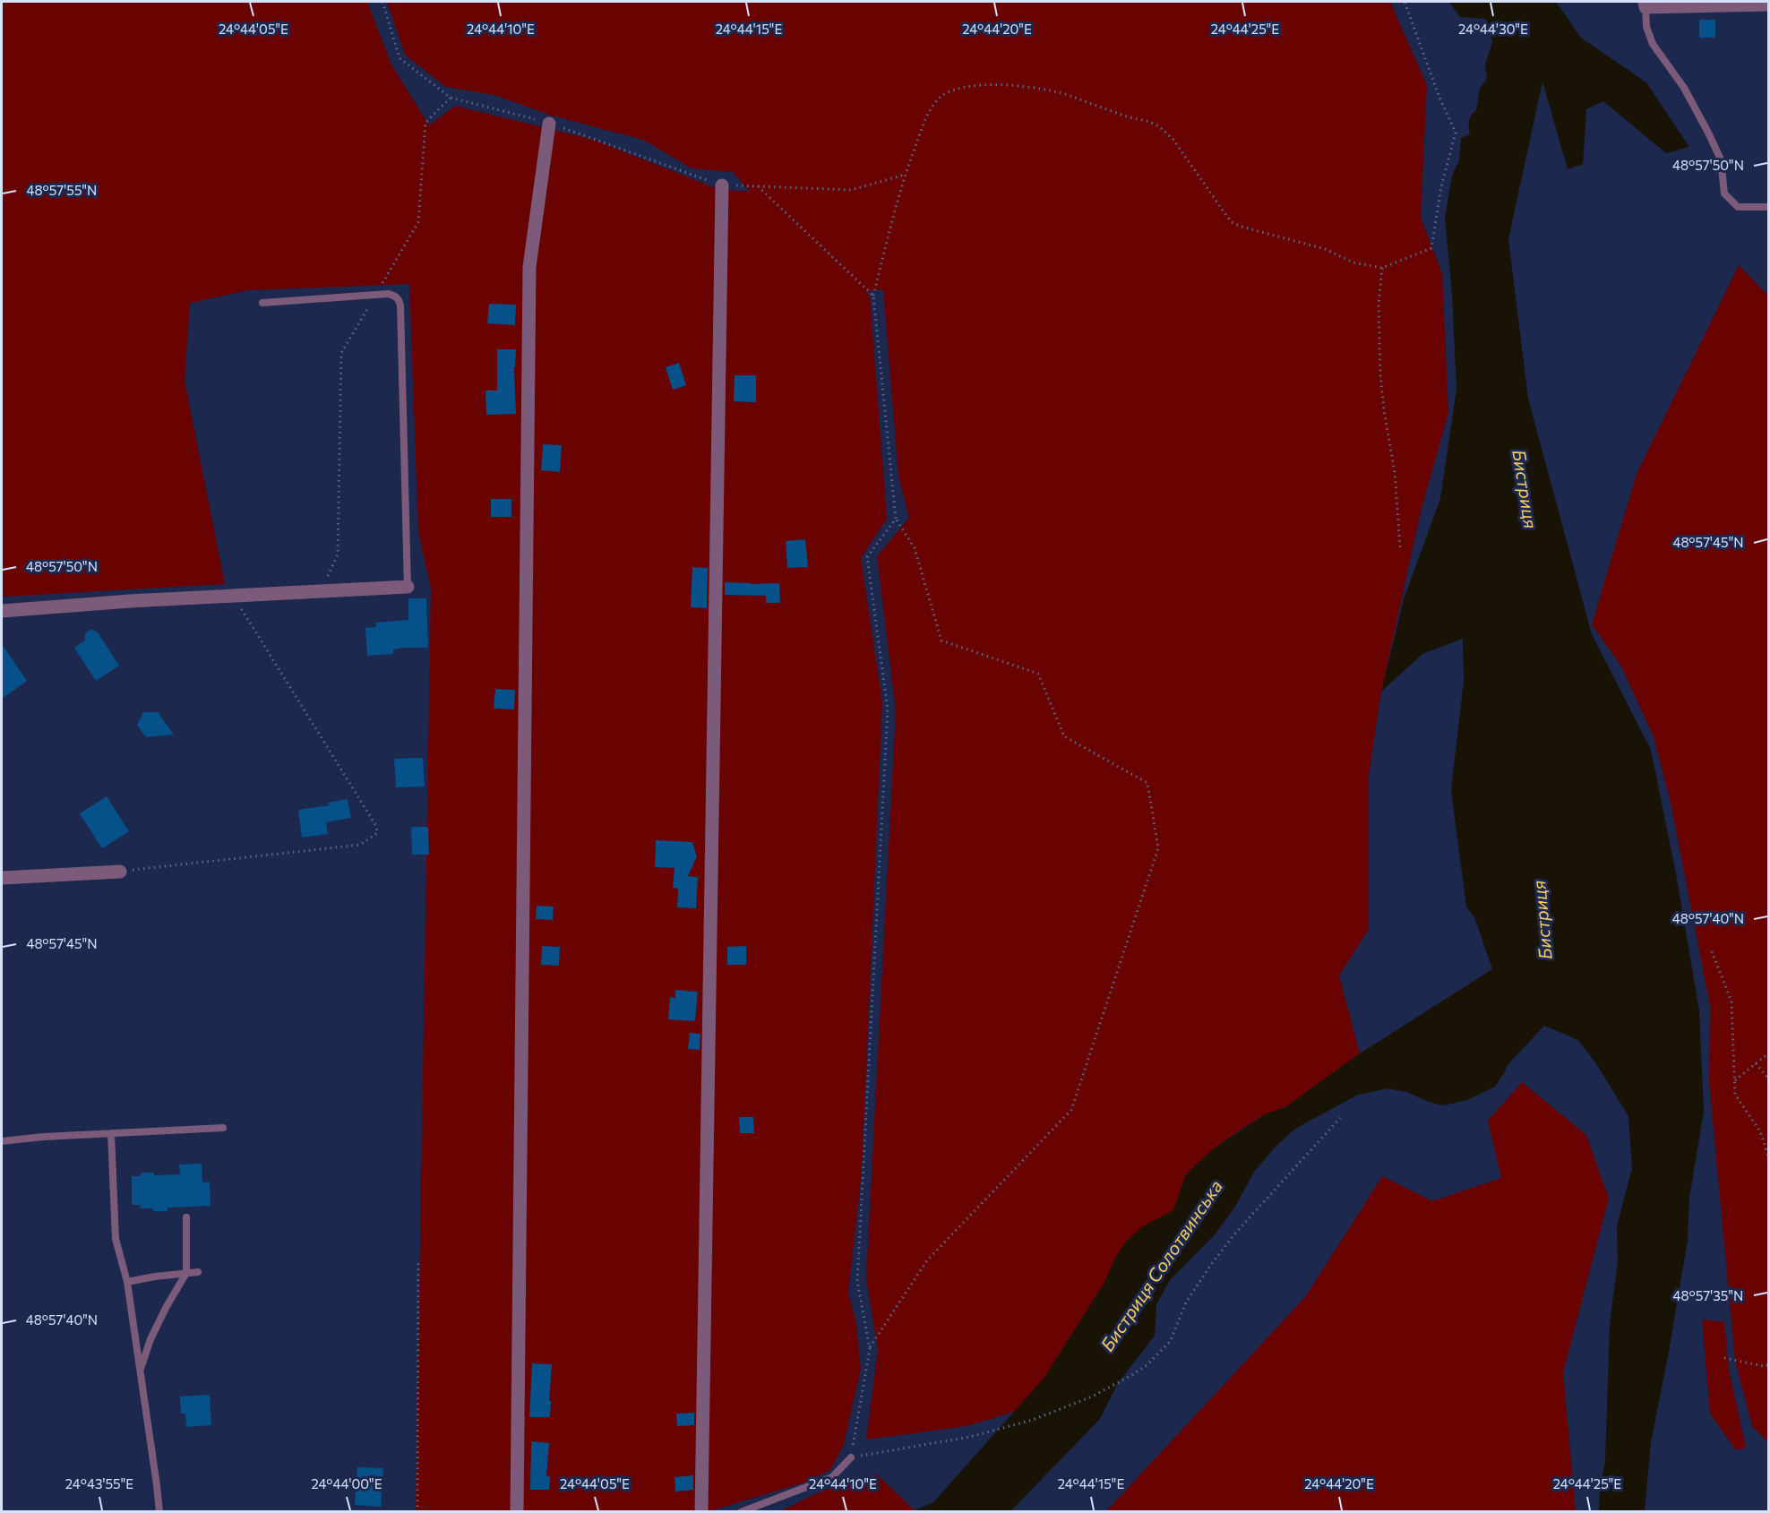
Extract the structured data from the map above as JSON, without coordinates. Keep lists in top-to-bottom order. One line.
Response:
{"water":["Бистриця","Бистриця Солотвинська"],"coordinates":["24°44'05\"E","24°44'10\"E","24°44'15\"E","24°44'20\"E","24°44'25\"E","24°44'30\"E","48°57'50\"N","48°57'55\"N","48°57'45\"N","48°57'40\"N","48°57'35\"N","24°43'55\"E","24°44'00\"E"]}
